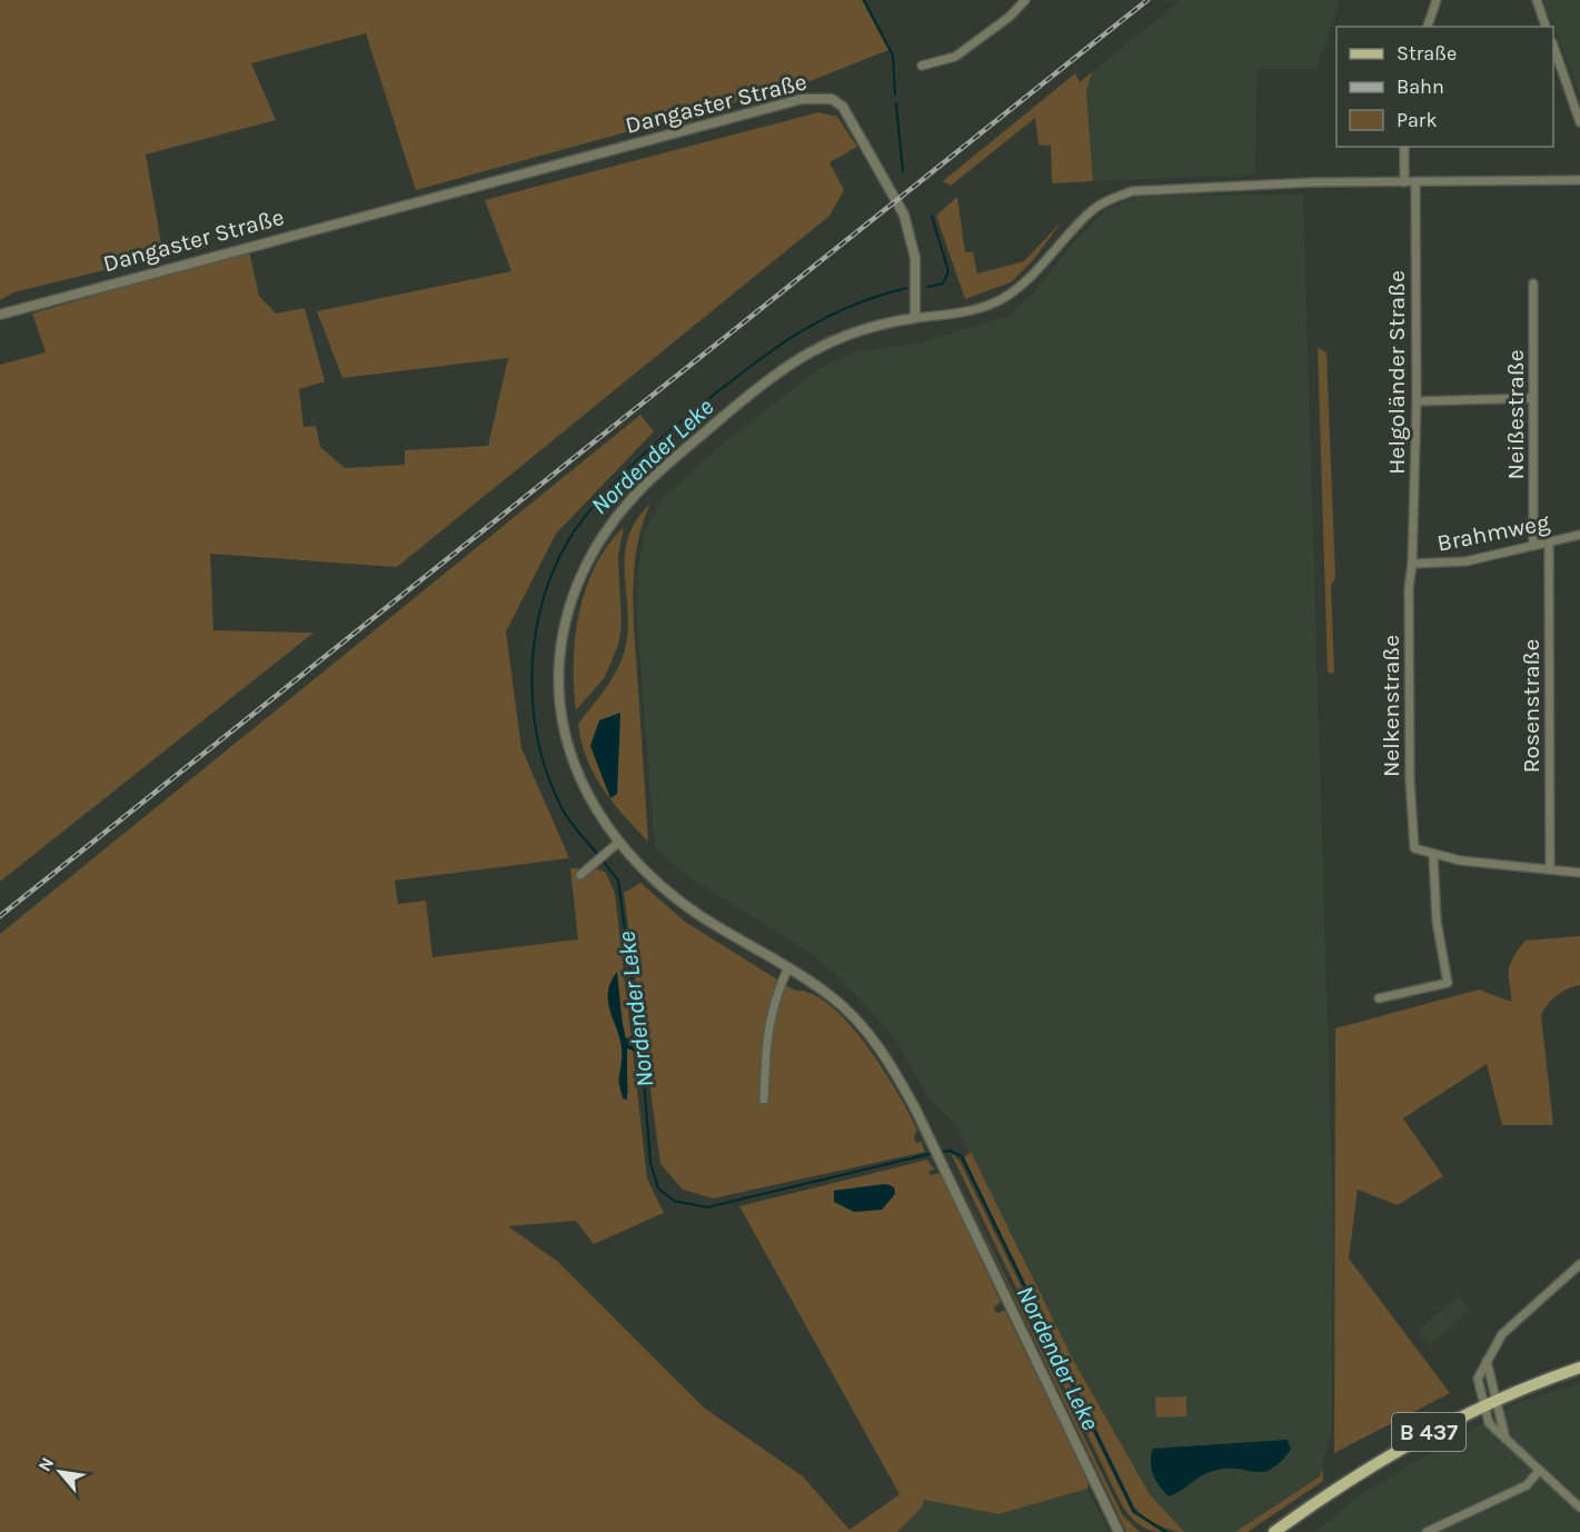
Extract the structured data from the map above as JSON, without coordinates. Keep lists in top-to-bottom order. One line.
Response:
{"streets":{"main road":["B 437"],"street":["Dangaster Straße","Helgoländer Straße","Neißestraße","Brahmweg","Nelkenstraße","Rosenstraße"]},"crossings":[["Helgoländer Straße","Brahmweg"],["Helgoländer Straße","Nelkenstraße"],["Neißestraße","Brahmweg"],["Brahmweg","Nelkenstraße"],["Brahmweg","Rosenstraße"]],"water":["Nordender Leke"],"legend":["Straße","Bahn","Park"],"north":"top left"}
